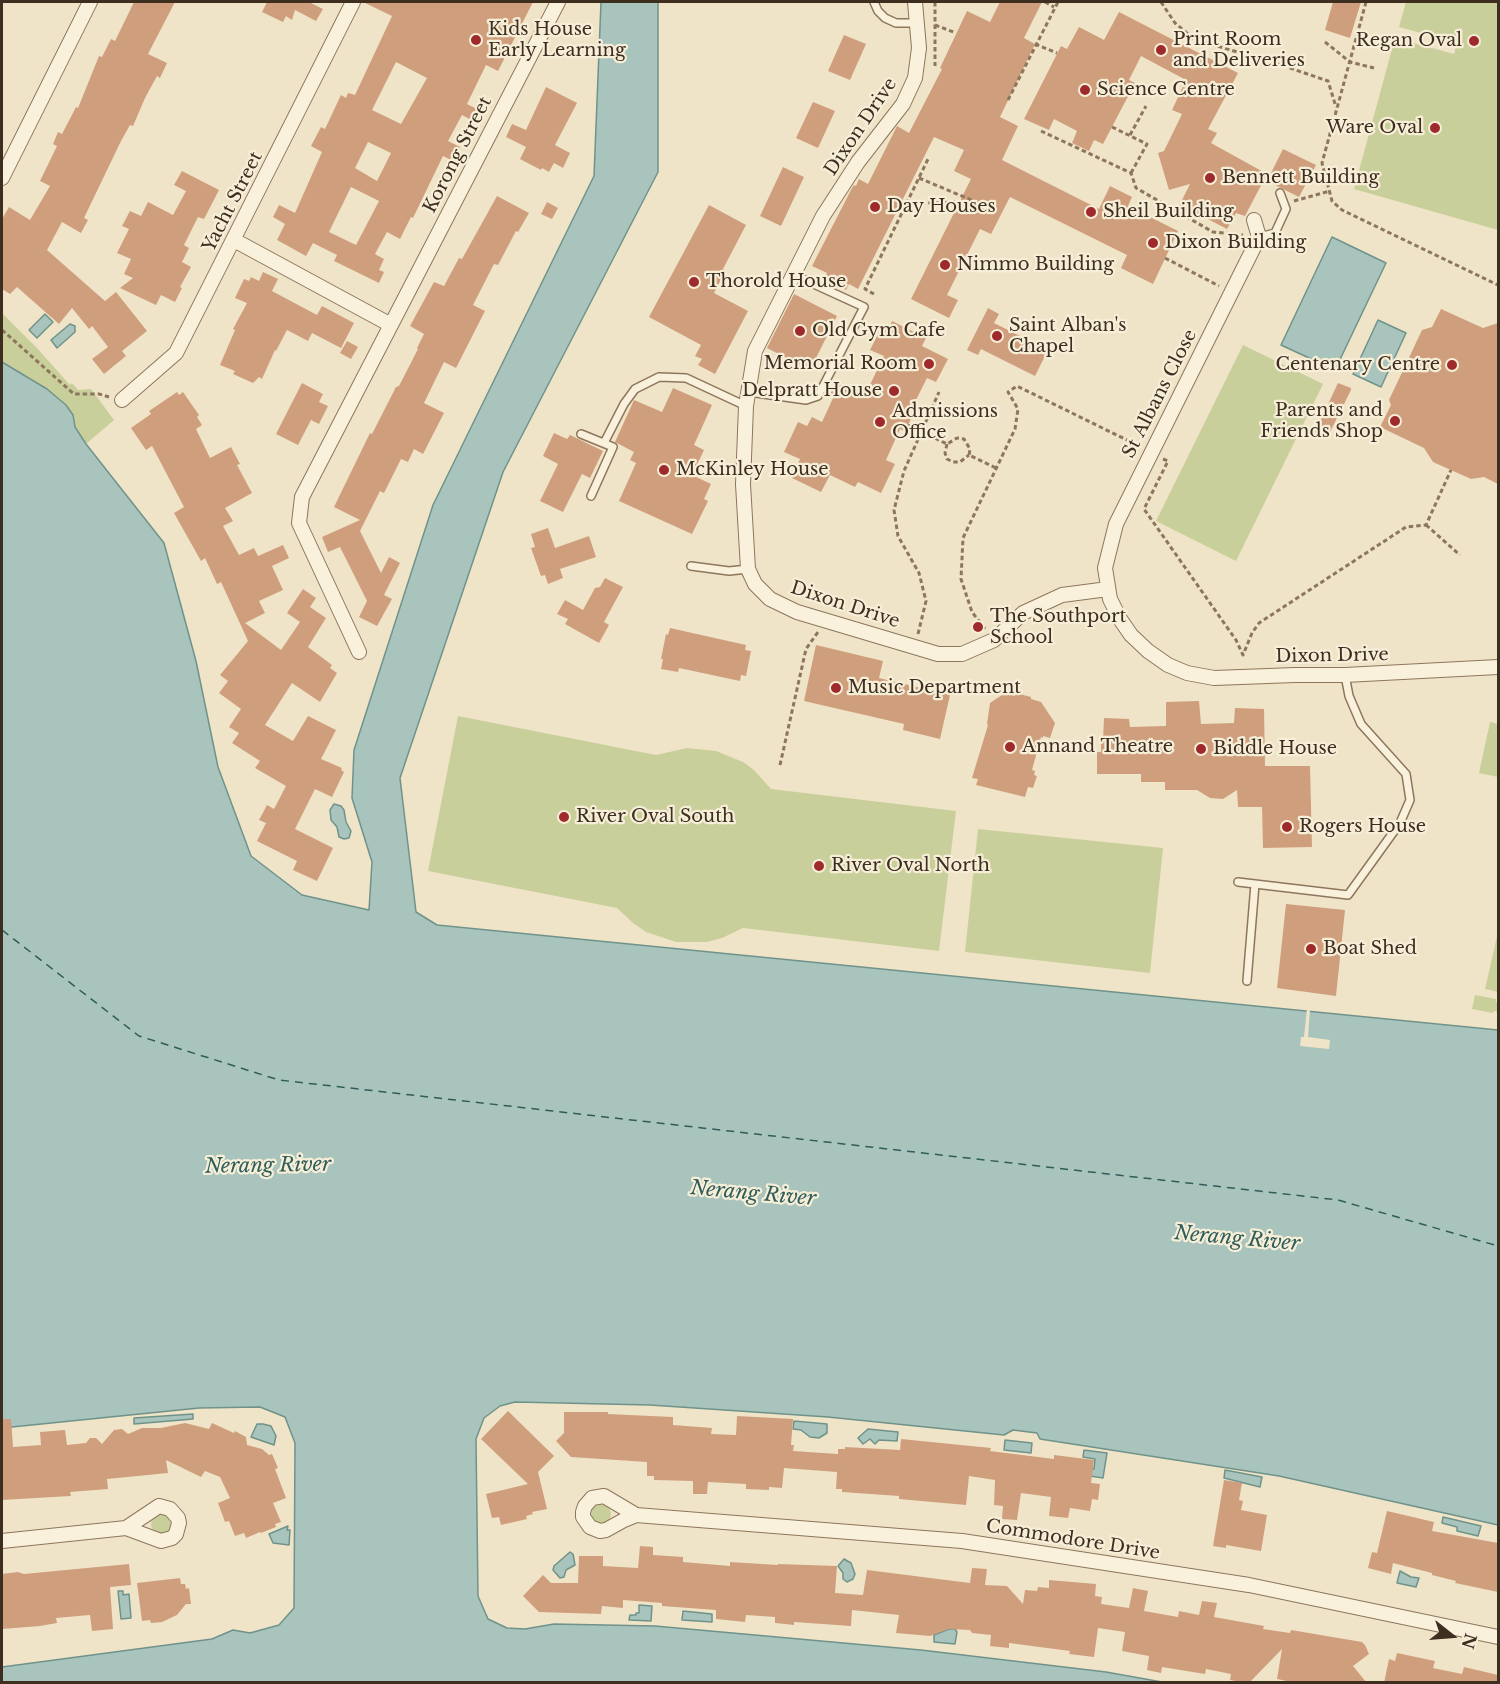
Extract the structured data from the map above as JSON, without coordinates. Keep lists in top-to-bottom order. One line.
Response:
{"streets":{"street":["Dixon Drive","Korong Street","Yacht Street","St Albans Close","Commodore Drive"]},"crossings":[["Dixon Drive","St Albans Close"]],"water":["Nerang River"],"places":["Kids House Early Learning","Regan Oval","Print Room and Deliveries","Science Centre","Ware Oval","Bennett Building","Day Houses","Sheil Building","Dixon Building","Nimmo Building","Thorold House","Old Gym Cafe","Saint Alban's Chapel","Memorial Room","Centenary Centre","Delpratt House","Parents and Friends Shop","Admissions Office","McKinley House","The Southport School","Music Department","Annand Theatre","Biddle House","River Oval South","Rogers House","River Oval North","Boat Shed"],"north":"right"}
